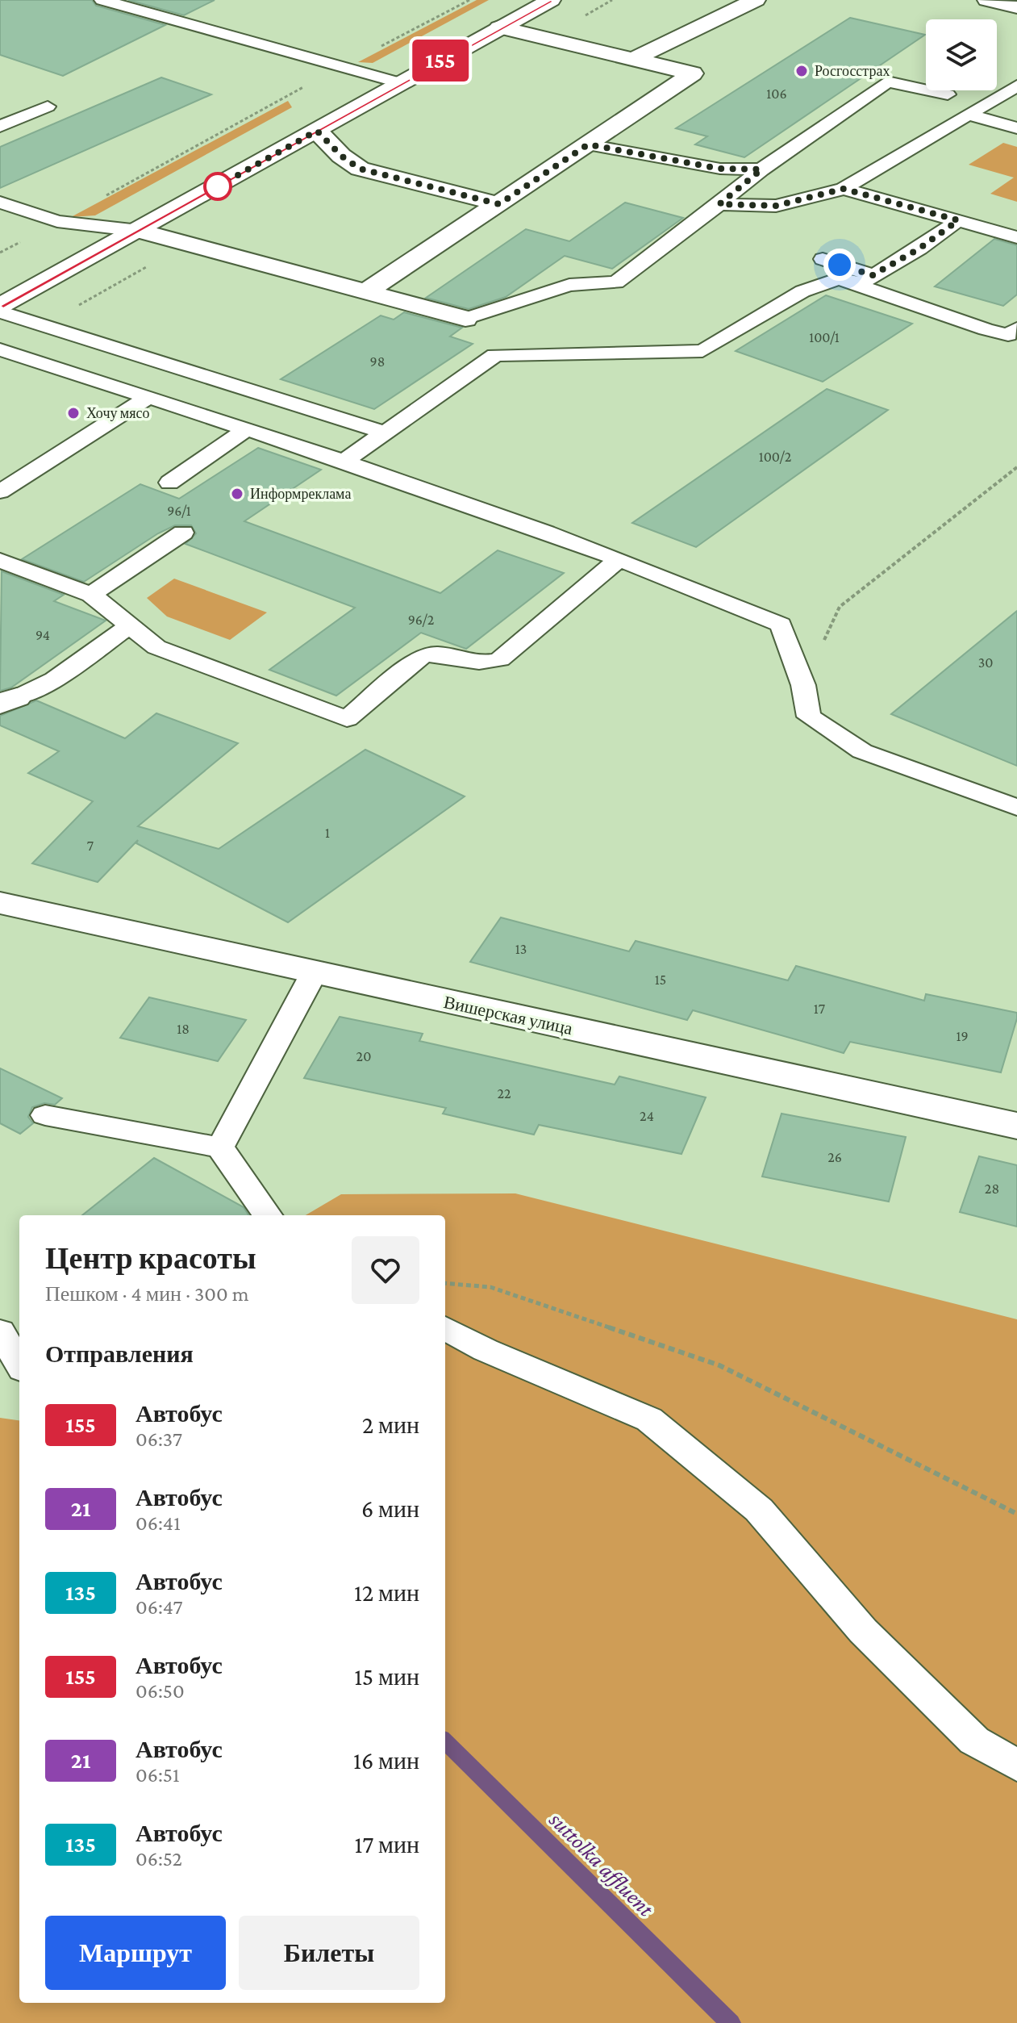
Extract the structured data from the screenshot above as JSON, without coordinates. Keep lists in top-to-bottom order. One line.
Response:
{"streets":{"street":["Вишерская улица"]},"water":["suttolka affluent"],"places":["Росгосстрах","Хочу мясо","Информреклама"],"lines":["bus line 155"],"house_numbers":["106","100/1","98","100/2","96/1","96/2","94","30","1","7","13","15","17","18","19","20","22","24","26","28"],"page":{"on_map":"155","heading":[["Центр красоты","Пешком · 4 мин · 300 m"],"Отправления"],"list":[{"mark":"155","name":"Автобус","note":"06:37","value":"2 мин"},{"mark":"21","name":"Автобус","note":"06:41","value":"6 мин"},{"mark":"135","name":"Автобус","note":"06:47","value":"12 мин"},{"mark":"155","name":"Автобус","note":"06:50","value":"15 мин"},{"mark":"21","name":"Автобус","note":"06:51","value":"16 мин"},{"mark":"135","name":"Автобус","note":"06:52","value":"17 мин"}],"buttons":["Маршрут","Билеты"]}}
